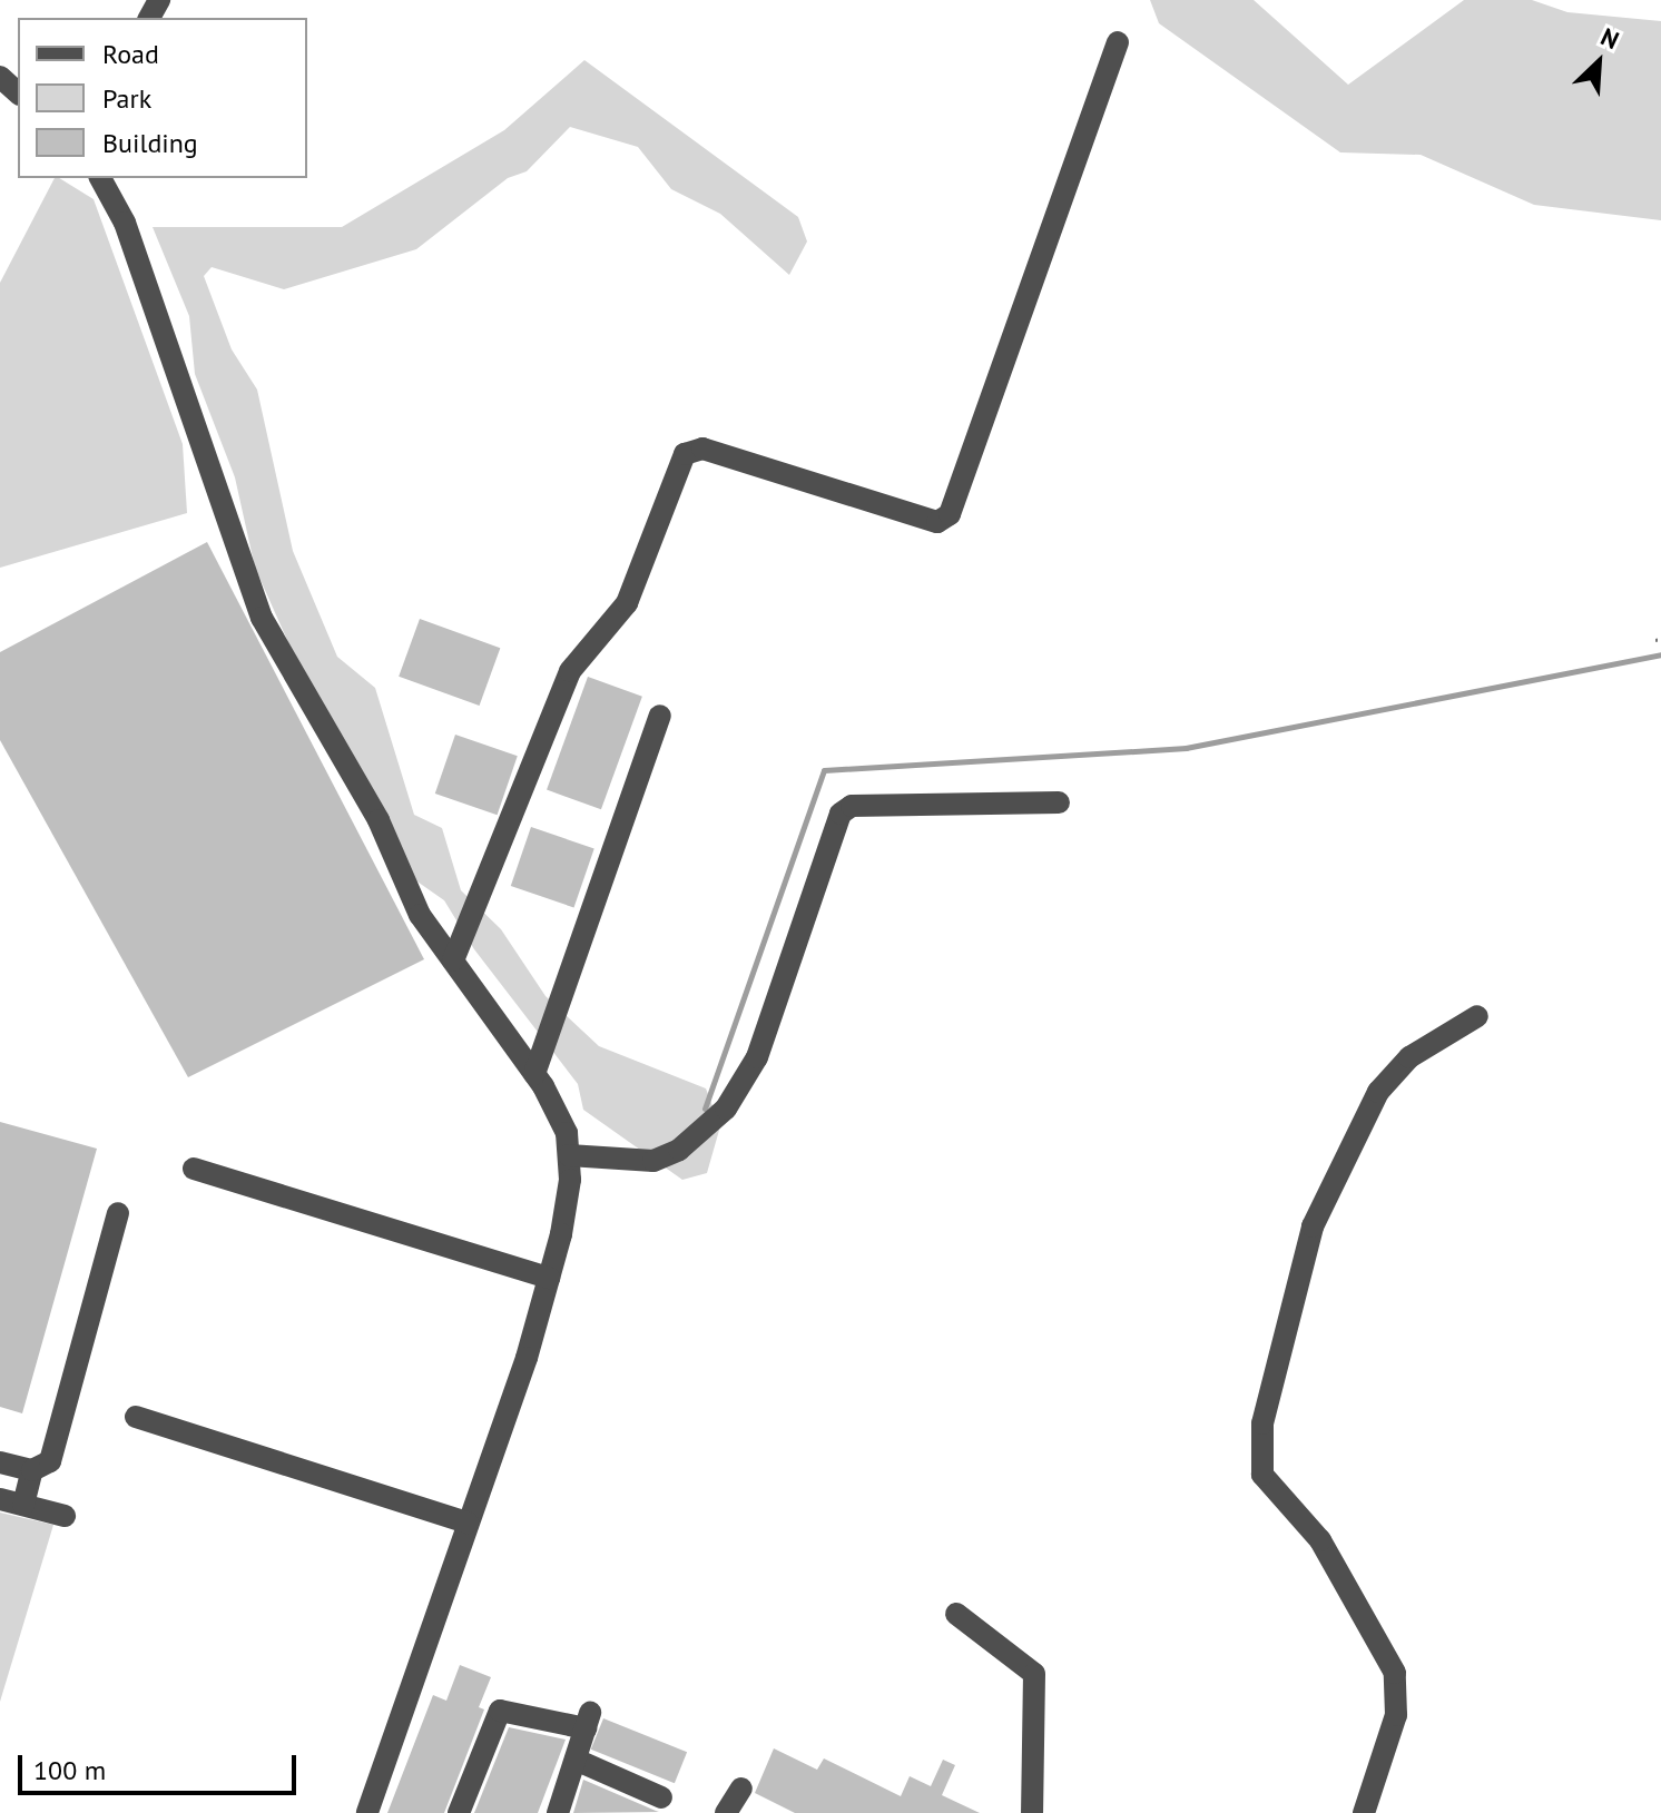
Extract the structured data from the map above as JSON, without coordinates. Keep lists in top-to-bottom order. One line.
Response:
{"legend":["Road","Park","Building"],"scale_bar":"100 m","north":"top right"}
